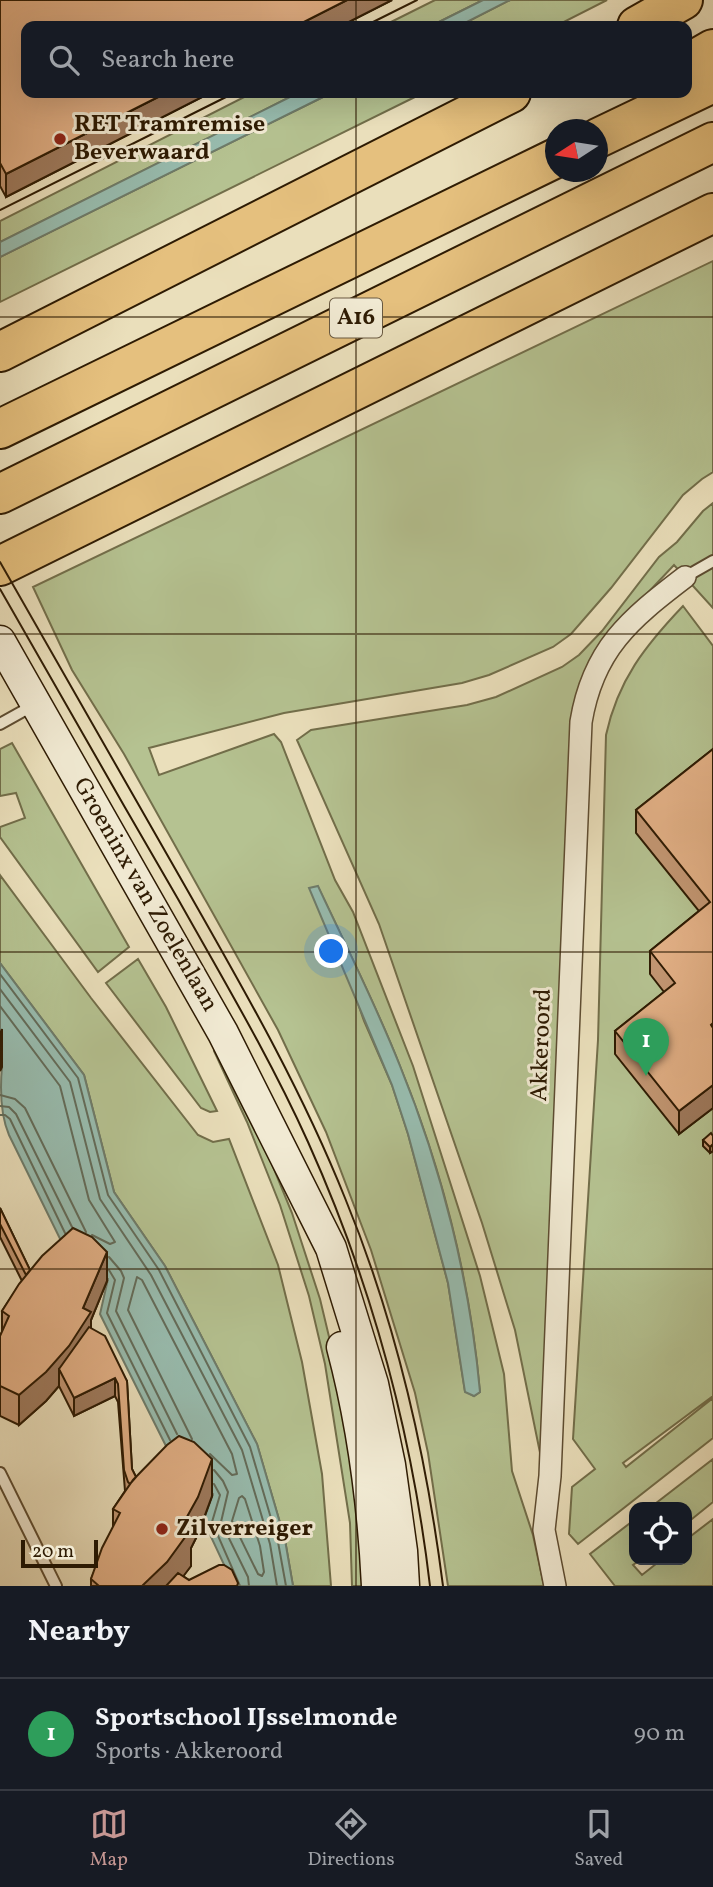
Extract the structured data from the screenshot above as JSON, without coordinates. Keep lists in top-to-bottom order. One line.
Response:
{"streets":{"highway":["A16"],"main road":["Groeninx van Zoelenlaan"],"street":["Akkeroord"]},"places":["RET Tramremise Beverwaard","Zilverreiger"],"scale_bar":"20 m","north":"left","page":{"search":"Search here","pins":"1","scale":"20 m","heading":"Nearby","list":[{"mark":"1","name":"Sportschool IJsselmonde","note":"Sports · Akkeroord","value":"90 m"}],"nav":["Map","Directions","Saved"]}}
